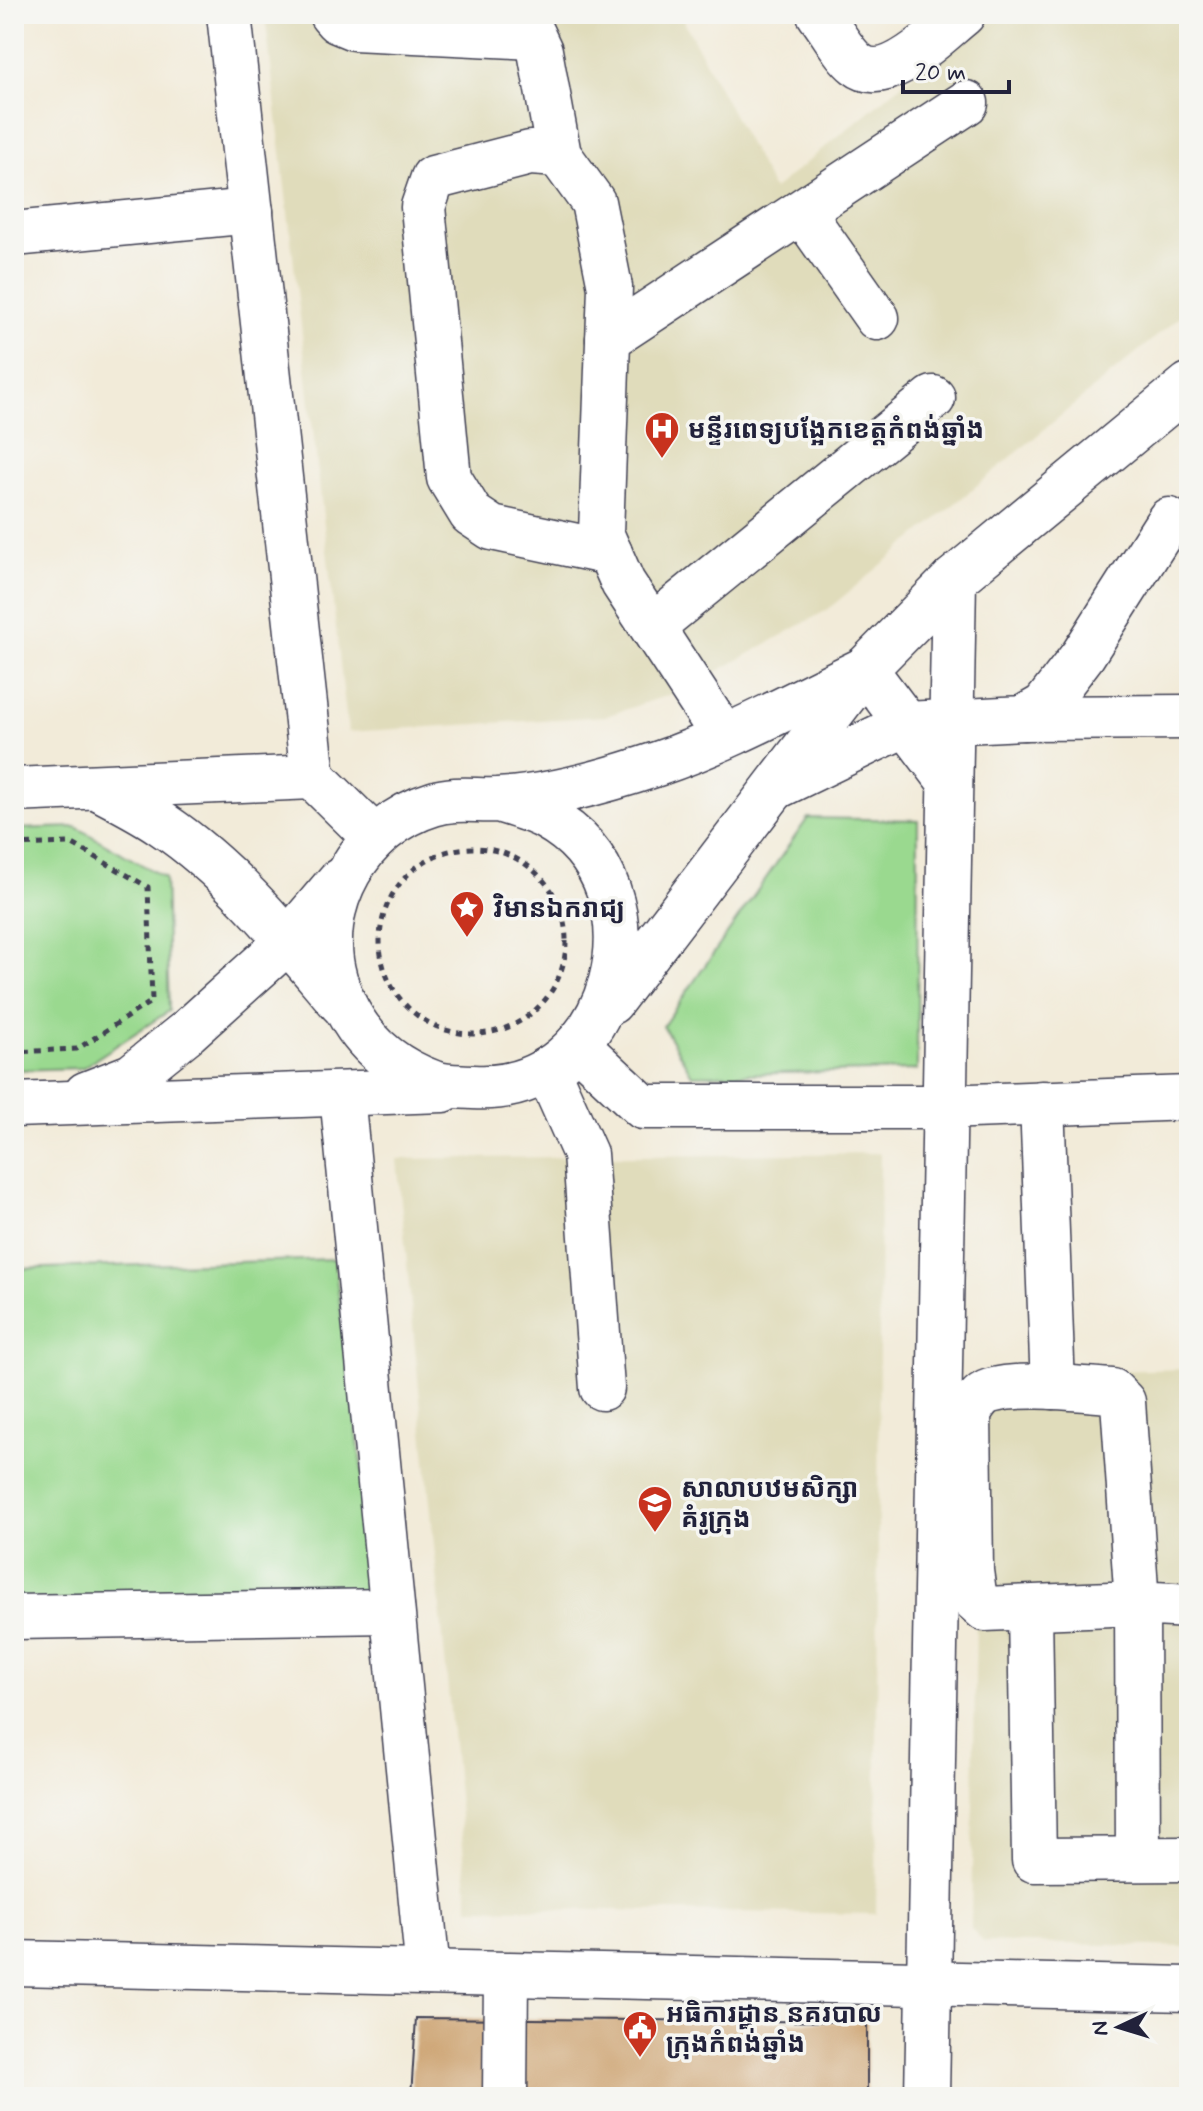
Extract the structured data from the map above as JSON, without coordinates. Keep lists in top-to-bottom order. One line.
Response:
{"places":{"hospital":["មន្ទីរពេទ្យបង្អែកខេត្តកំពង់ឆ្នាំង"],"place":["វិមានឯករាជ្យ"],"school or university":["សាលាបឋមសិក្សា គំរូក្រុង"],"public building":["អធិការដ្ឋាន នគរបាល ក្រុងកំពង់ឆ្នាំង"]},"scale_bar":"20 m","north":"left"}
